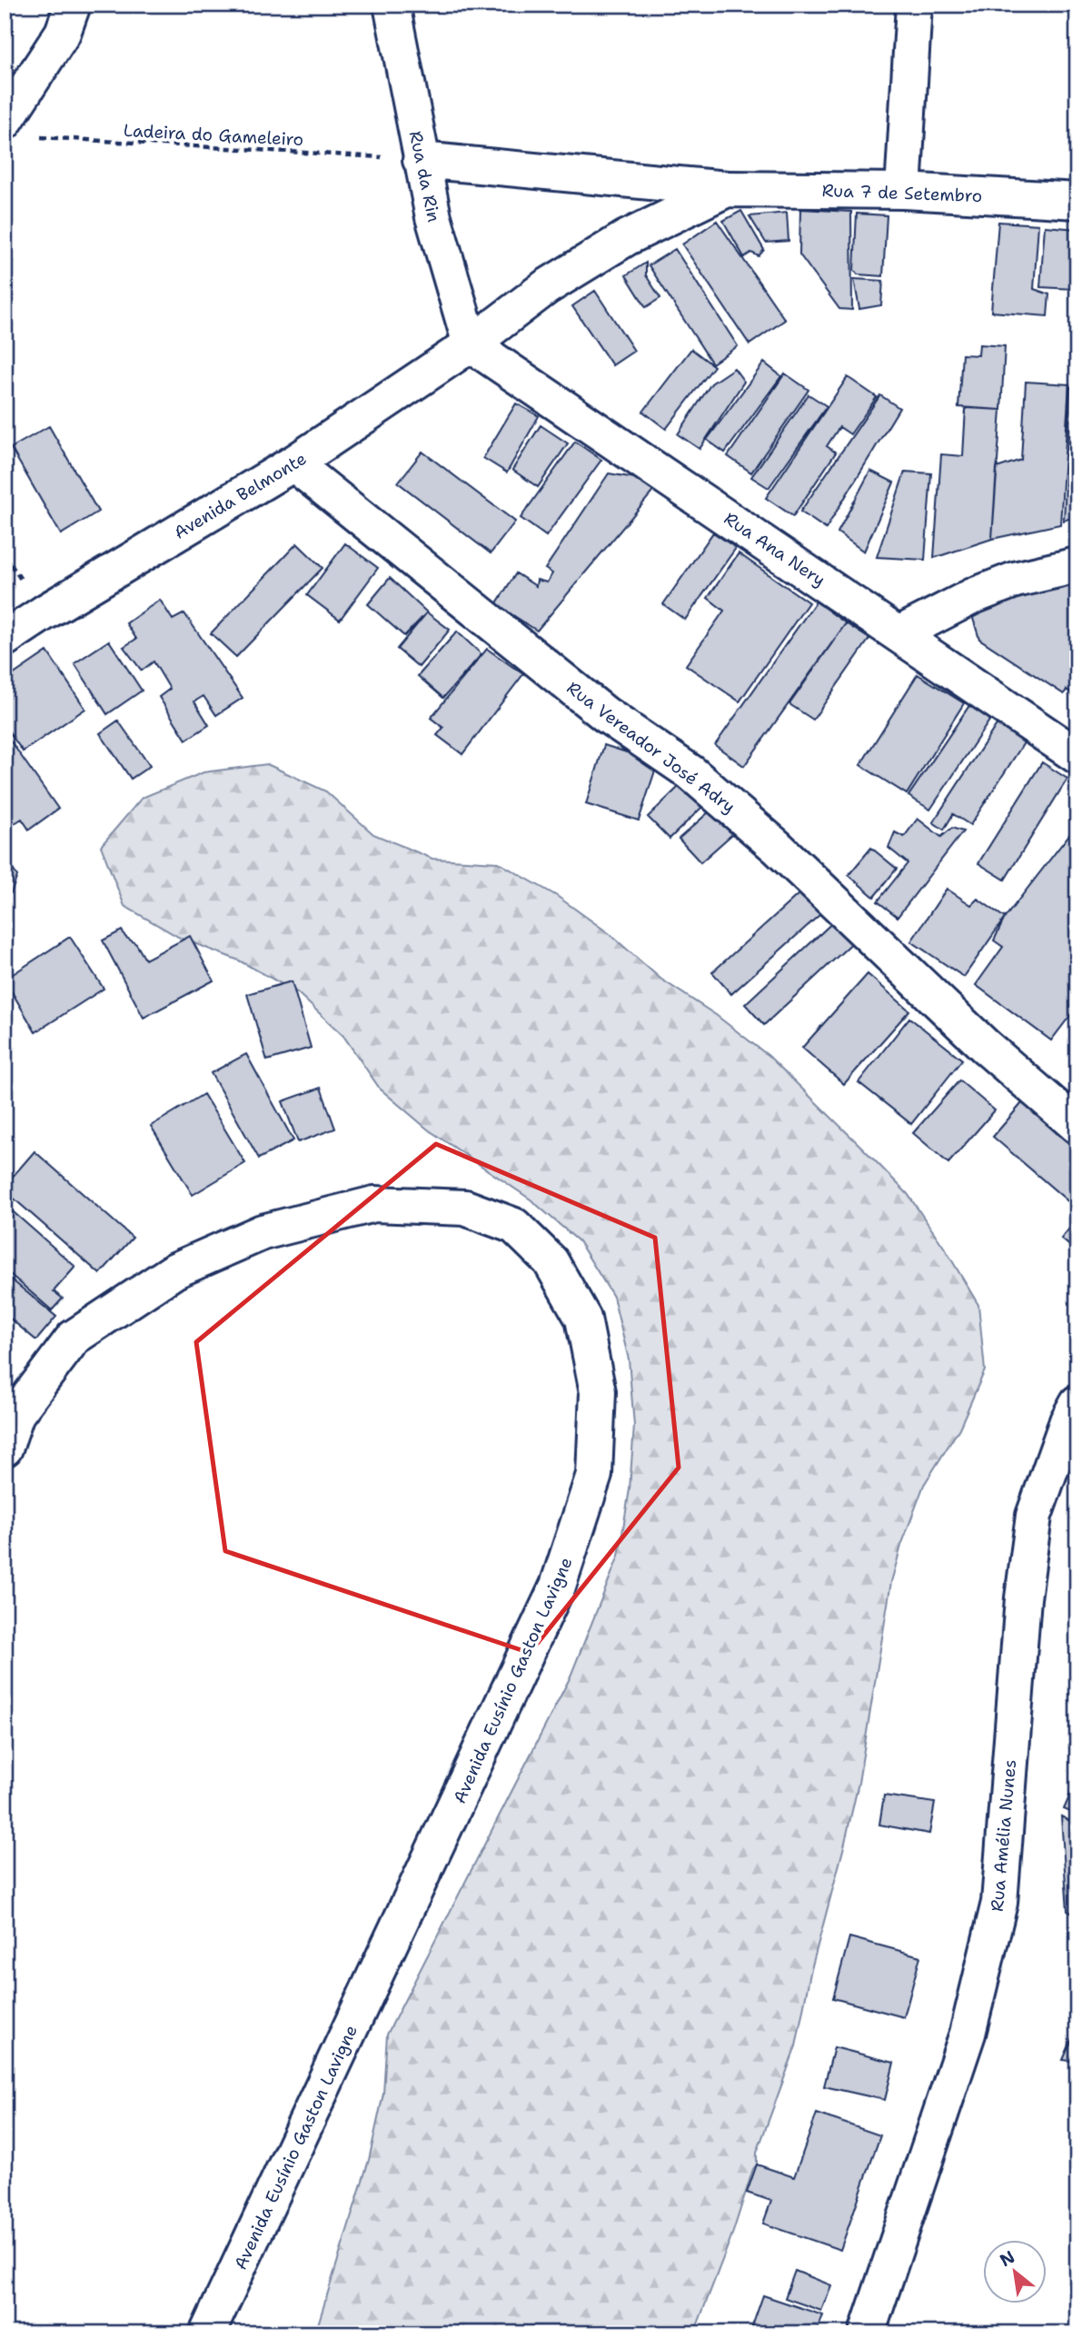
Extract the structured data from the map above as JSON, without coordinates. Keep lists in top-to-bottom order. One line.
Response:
{"streets":{"street":["Rua da Rin","Rua 7 de Setembro","Avenida Belmonte","Rua Ana Nery","Rua Vereador José Adry","Avenida Eusínio Gaston Lavigne","Rua Amélia Nunes"],"path":["Ladeira do Gameleiro"]},"crossings":[["Ladeira do Gameleiro","Rua da Rin"],["Ladeira do Gameleiro","Rua 7 de Setembro"],["Rua da Rin","Rua 7 de Setembro"],["Rua da Rin","Avenida Belmonte"],["Rua da Rin","Rua Ana Nery"],["Rua 7 de Setembro","Avenida Belmonte"],["Rua 7 de Setembro","Rua Ana Nery"],["Avenida Belmonte","Rua Ana Nery"],["Avenida Belmonte","Rua Vereador José Adry"]],"north":"top left"}
